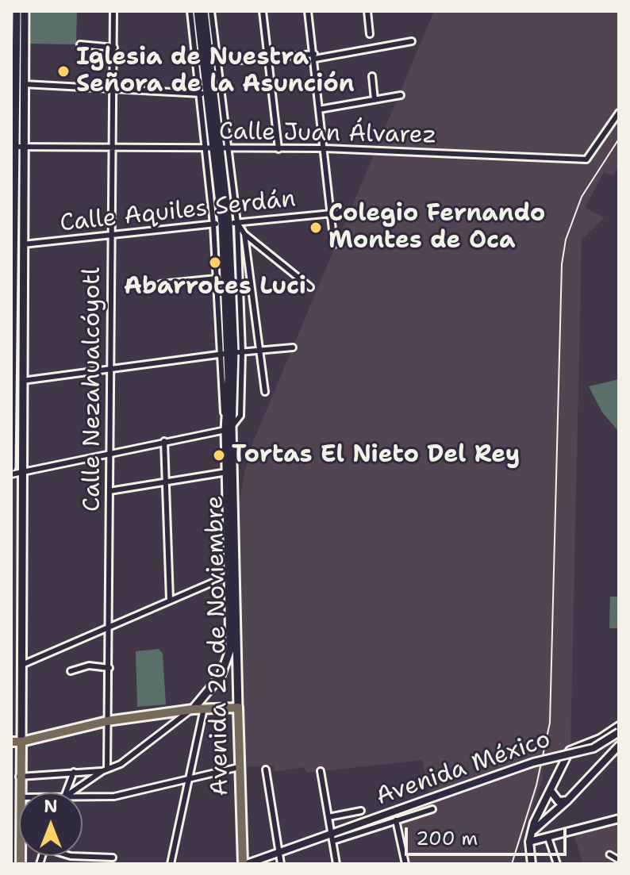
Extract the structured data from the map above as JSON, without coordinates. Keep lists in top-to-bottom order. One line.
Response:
{"streets":{"main road":["Avenida 20 de Noviembre"],"street":["Calle Juan Álvarez","Calle Aquiles Serdán","Calle Nezahualcóyotl","Avenida México"]},"crossings":[["Calle Juan Álvarez","Calle Nezahualcóyotl"],["Calle Juan Álvarez","Avenida 20 de Noviembre"],["Calle Aquiles Serdán","Calle Nezahualcóyotl"],["Calle Aquiles Serdán","Avenida 20 de Noviembre"],["Avenida 20 de Noviembre","Avenida México"]],"places":["Iglesia de Nuestra Señora de la Asunción","Colegio Fernando Montes de Oca","Abarrotes Luci","Tortas El Nieto Del Rey"],"scale_bar":"200 m","north":"top"}
